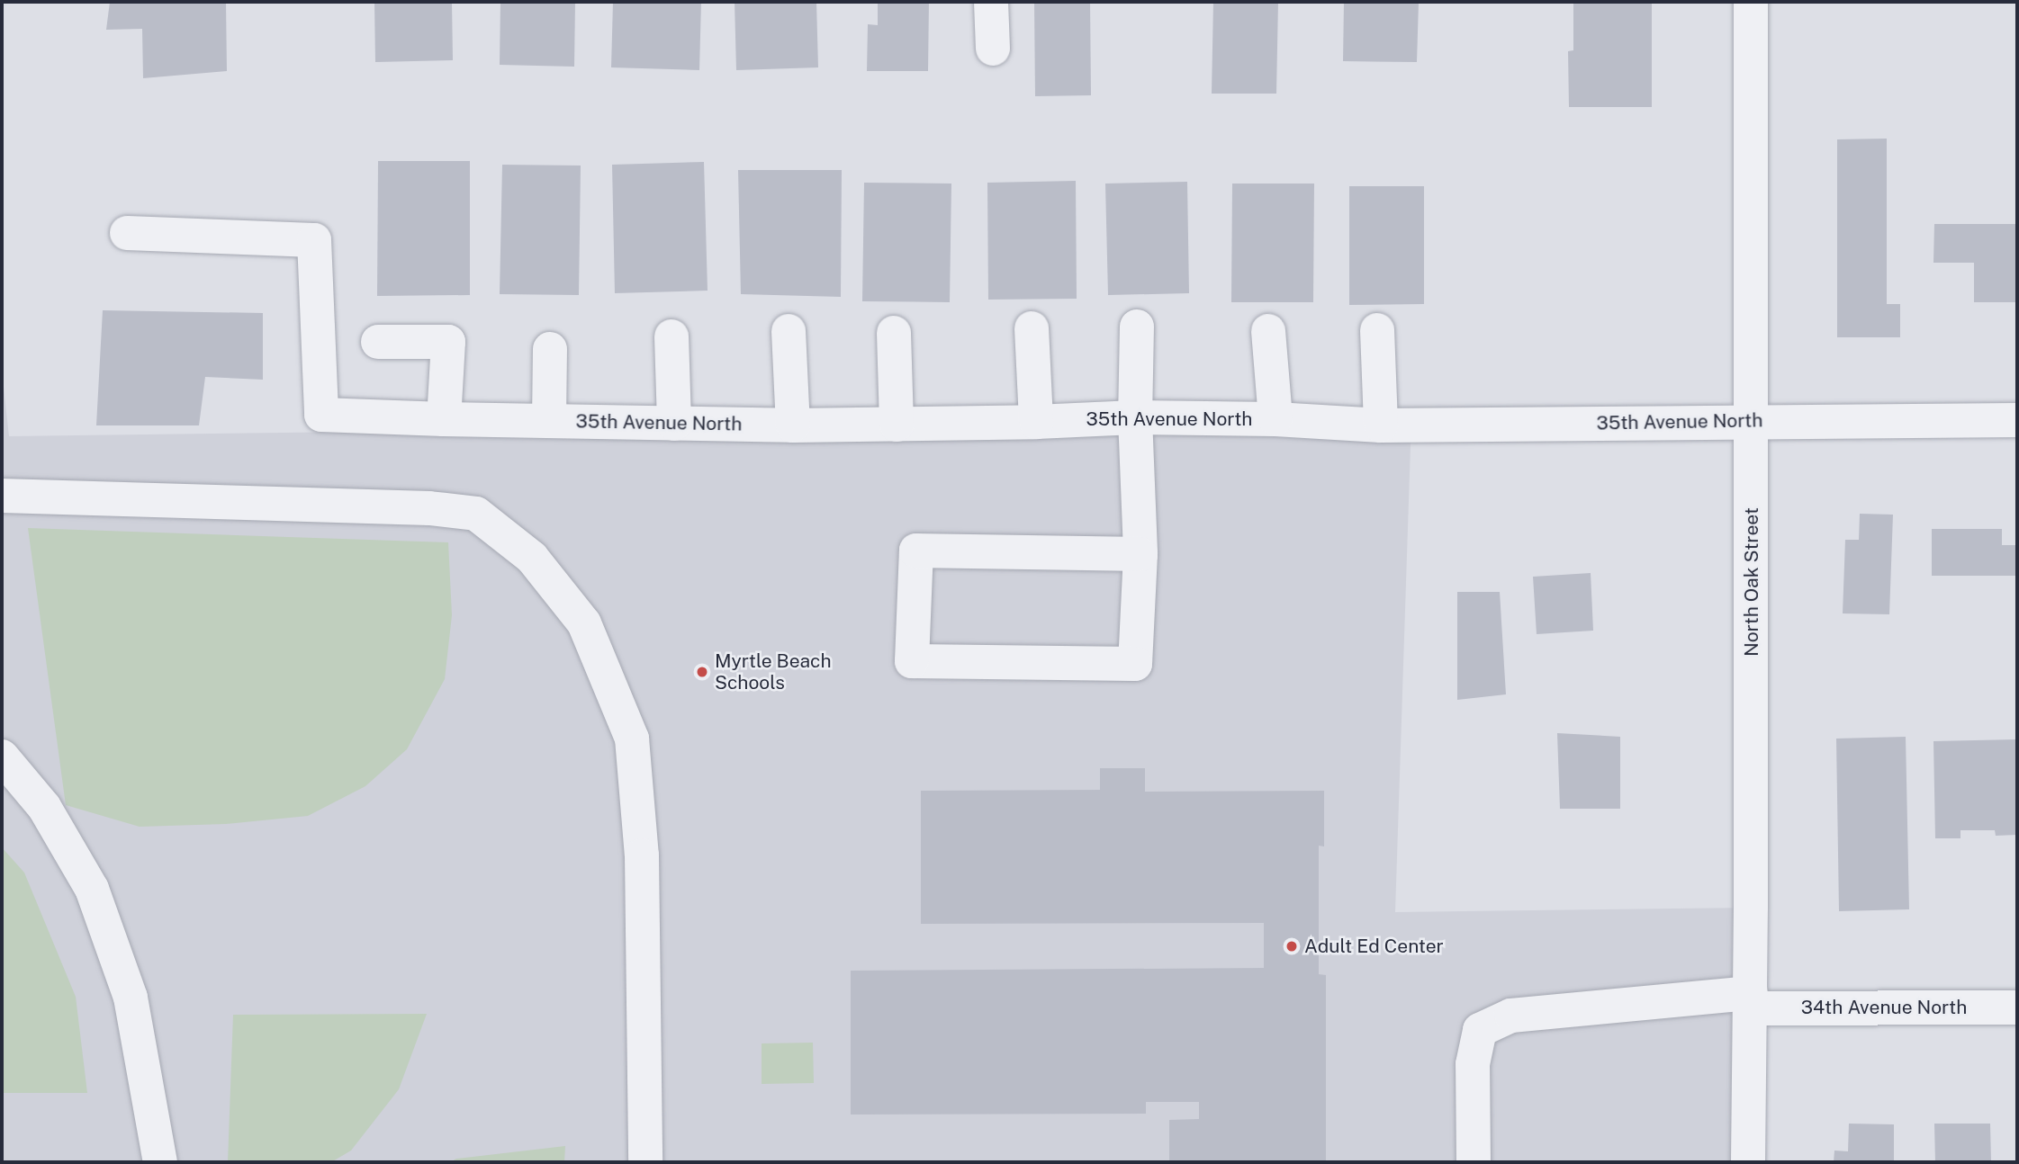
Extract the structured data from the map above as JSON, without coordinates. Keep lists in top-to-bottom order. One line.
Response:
{"streets":{"street":["35th Avenue North","North Oak Street","34th Avenue North"]},"crossings":[["35th Avenue North","North Oak Street"],["North Oak Street","34th Avenue North"]],"places":["Myrtle Beach Schools","Adult Ed Center"]}
